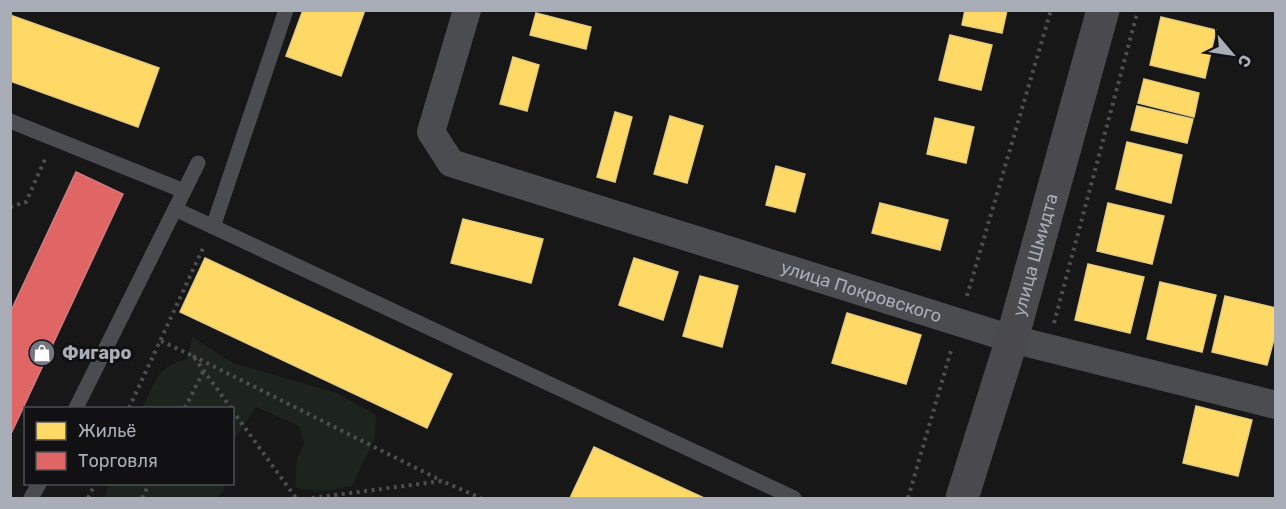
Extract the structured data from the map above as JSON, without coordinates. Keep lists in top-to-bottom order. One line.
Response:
{"streets":{"main road":["улица Шмидта"],"street":["улица Покровского"]},"crossings":[["улица Шмидта","улица Покровского"]],"places":{"shop":["Фигаро"]},"legend":["Жильё","Торговля"],"north":"bottom right"}
